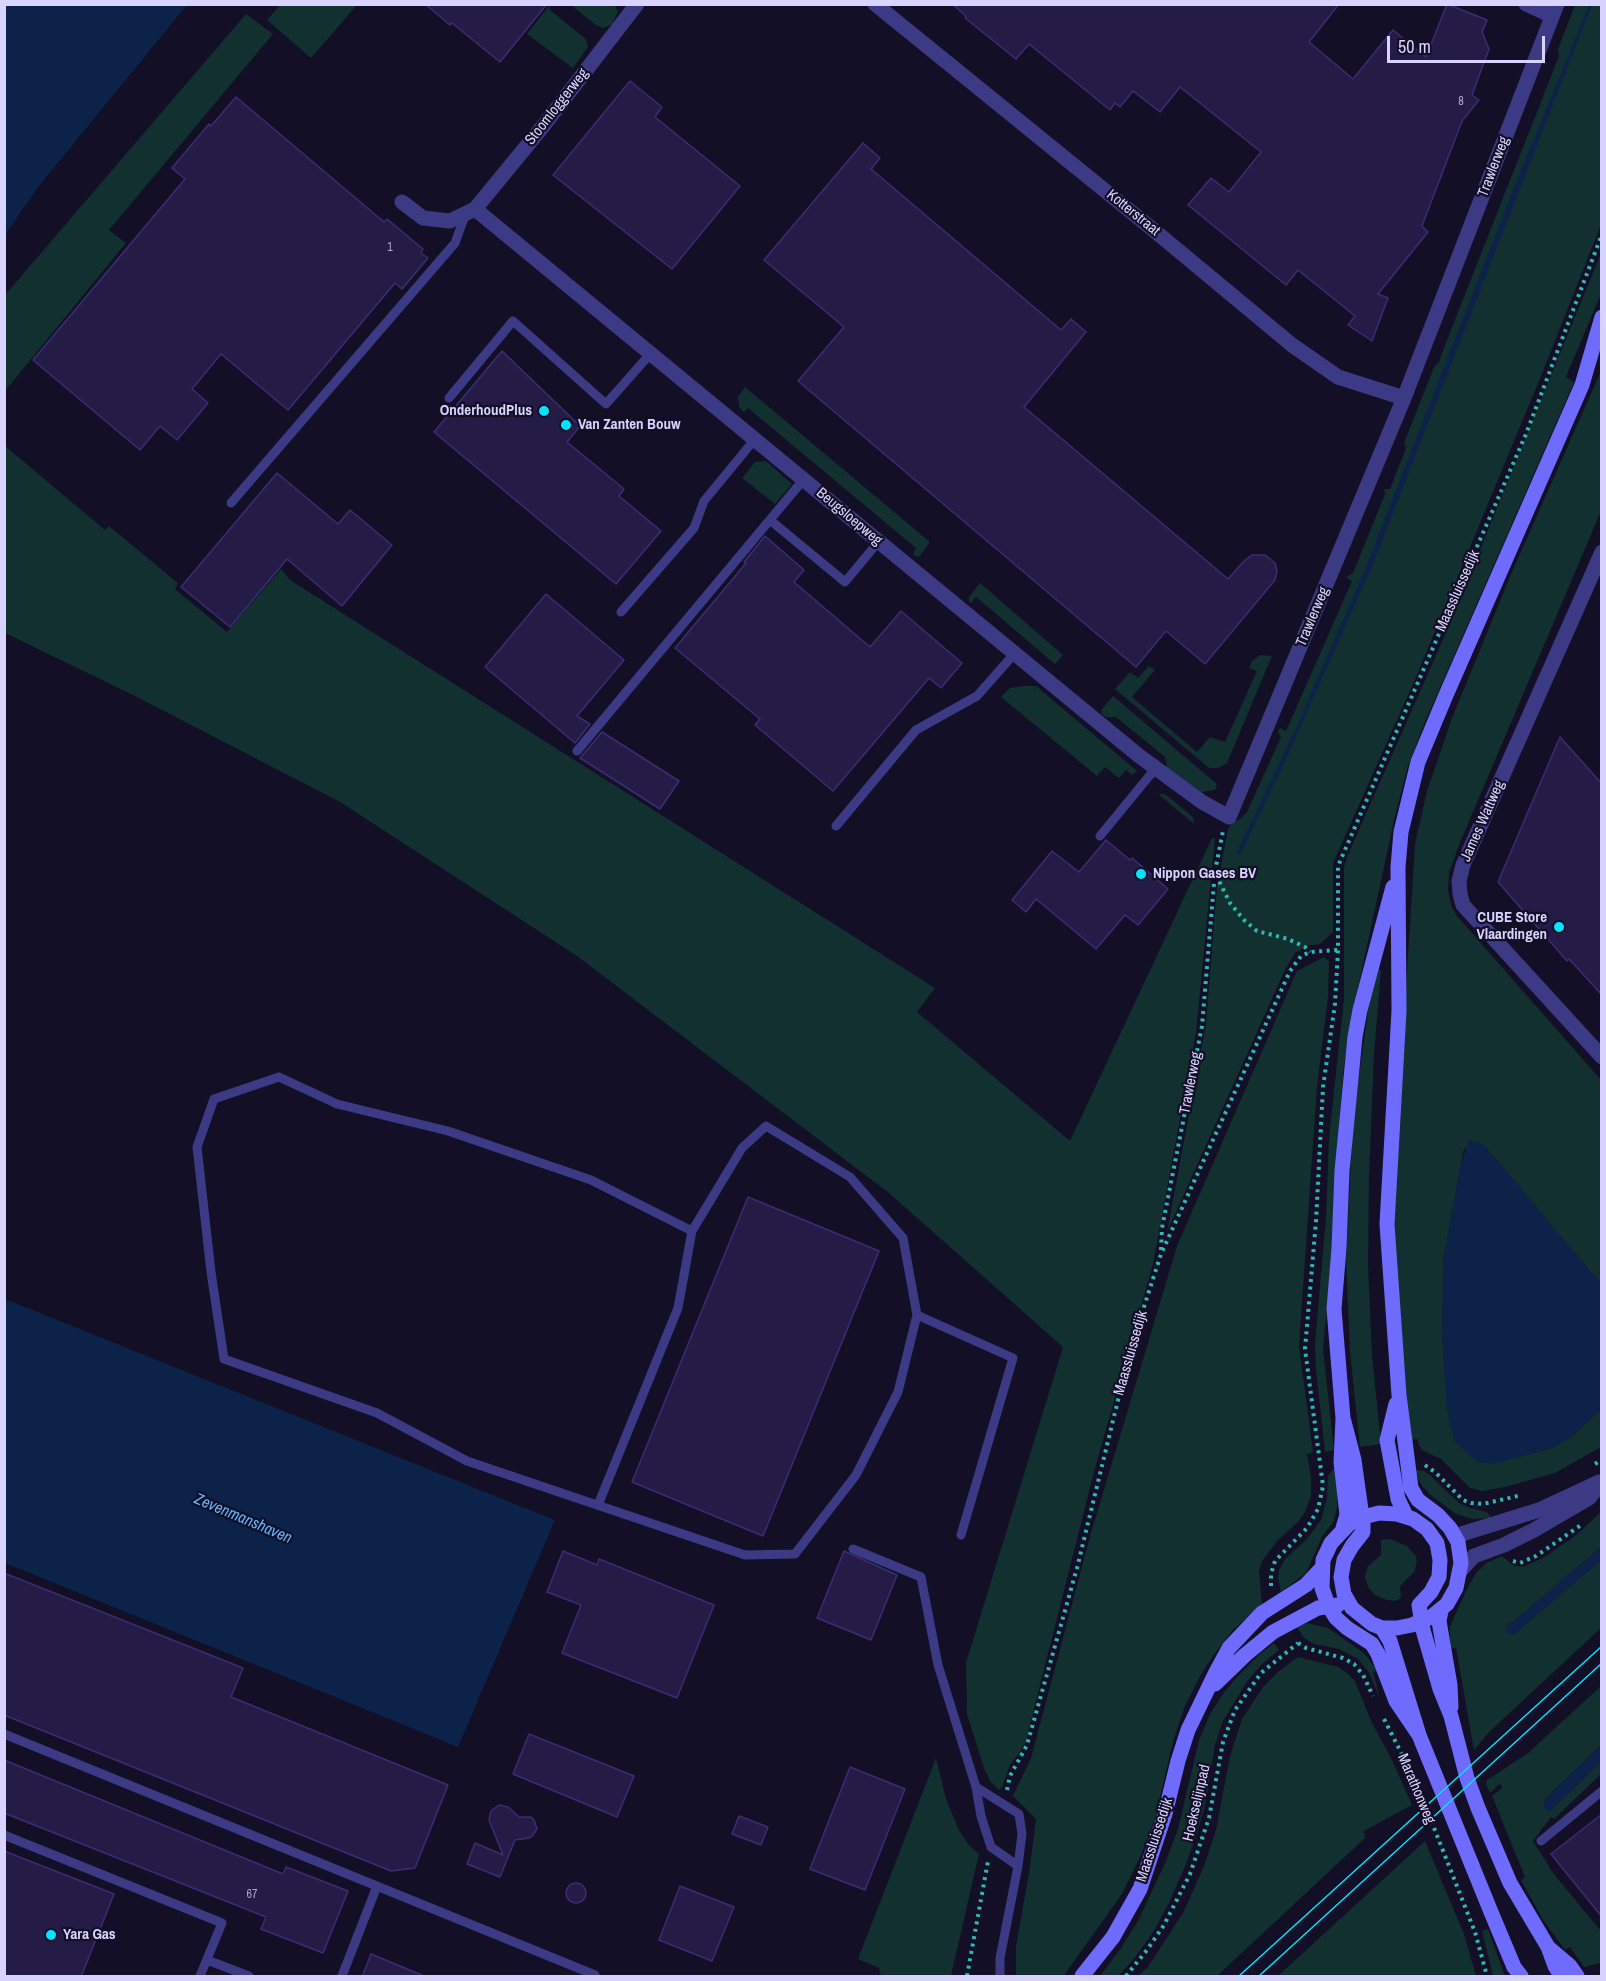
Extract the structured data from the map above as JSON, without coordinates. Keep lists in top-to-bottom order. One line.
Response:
{"streets":{"main road":["Maassluissedijk","Marathonweg"],"street":["Stoomloggerweg","Trawlerweg","Kotterstraat","Beugsloepweg","James Wattweg"],"path":["Hoekselijnpad"]},"crossings":[["Stoomloggerweg","Beugsloepweg"],["Trawlerweg","Kotterstraat"],["Trawlerweg","Beugsloepweg"],["Trawlerweg","Maassluissedijk"],["Maassluissedijk","Marathonweg"]],"water":["Zevenmanshaven"],"places":["OnderhoudPlus","Van Zanten Bouw","Nippon Gases BV","CUBE Store Vlaardingen","Yara Gas"],"house_numbers":["8","1","67"],"scale_bar":"50 m"}
